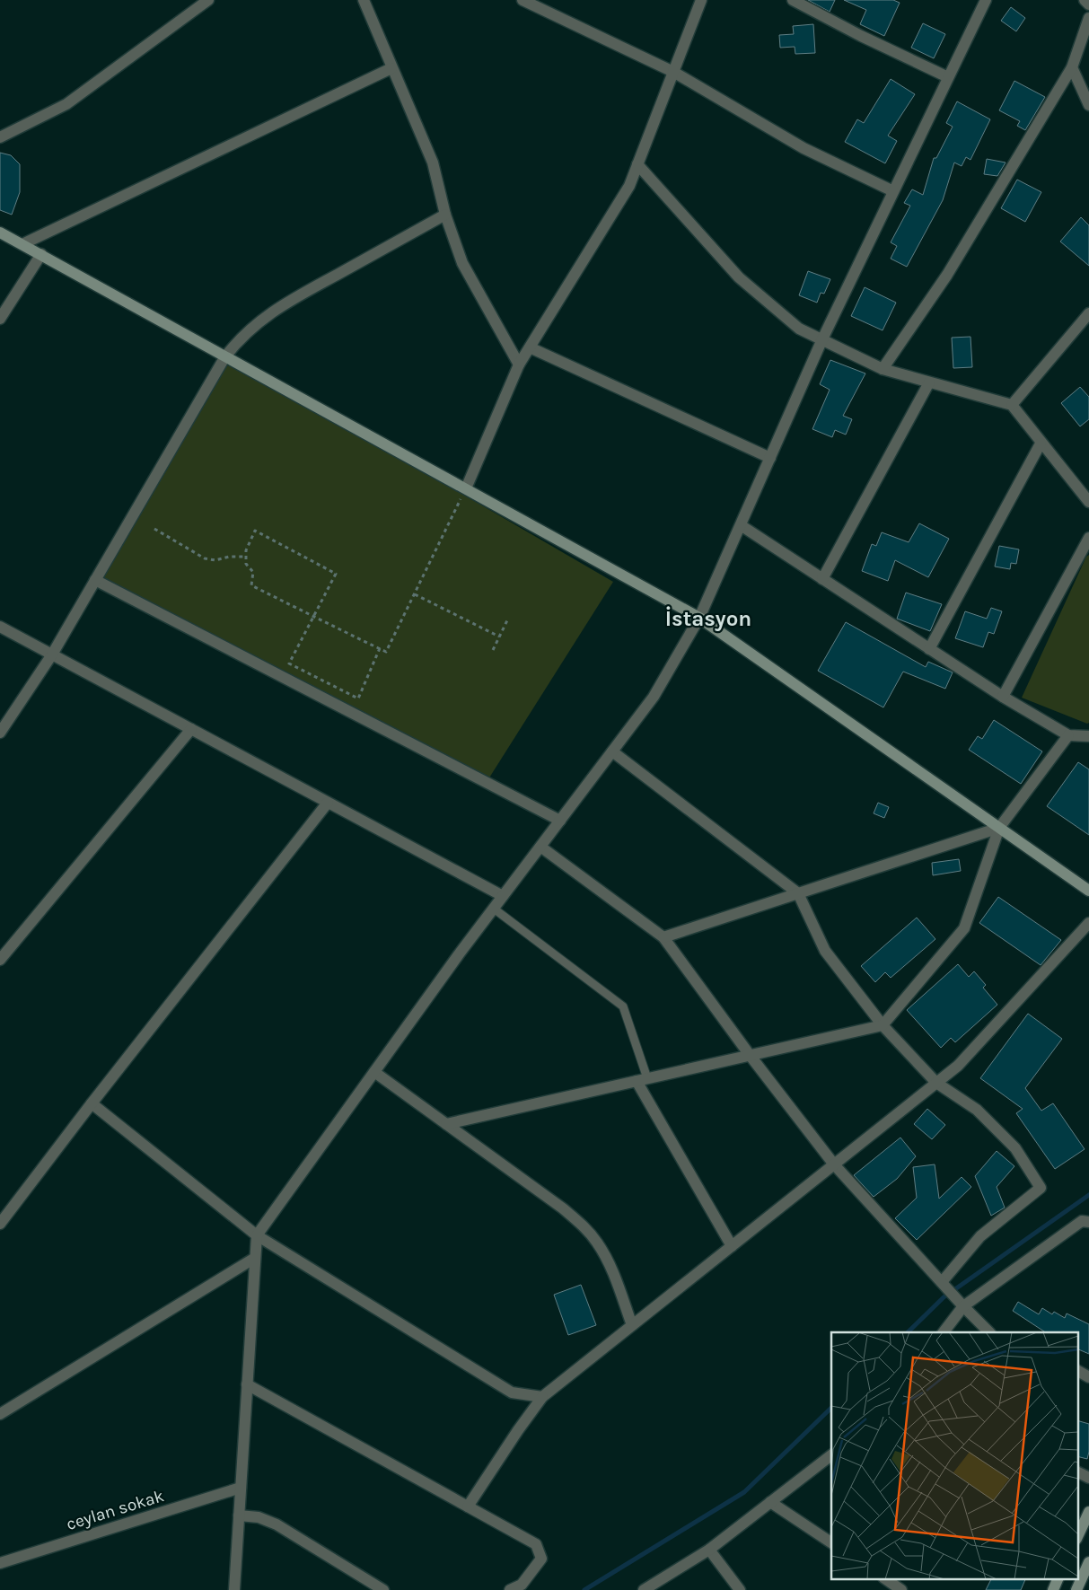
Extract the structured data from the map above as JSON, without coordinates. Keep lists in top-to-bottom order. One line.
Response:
{"streets":{"street":["ceylan sokak"]},"districts":["İstasyon"]}
